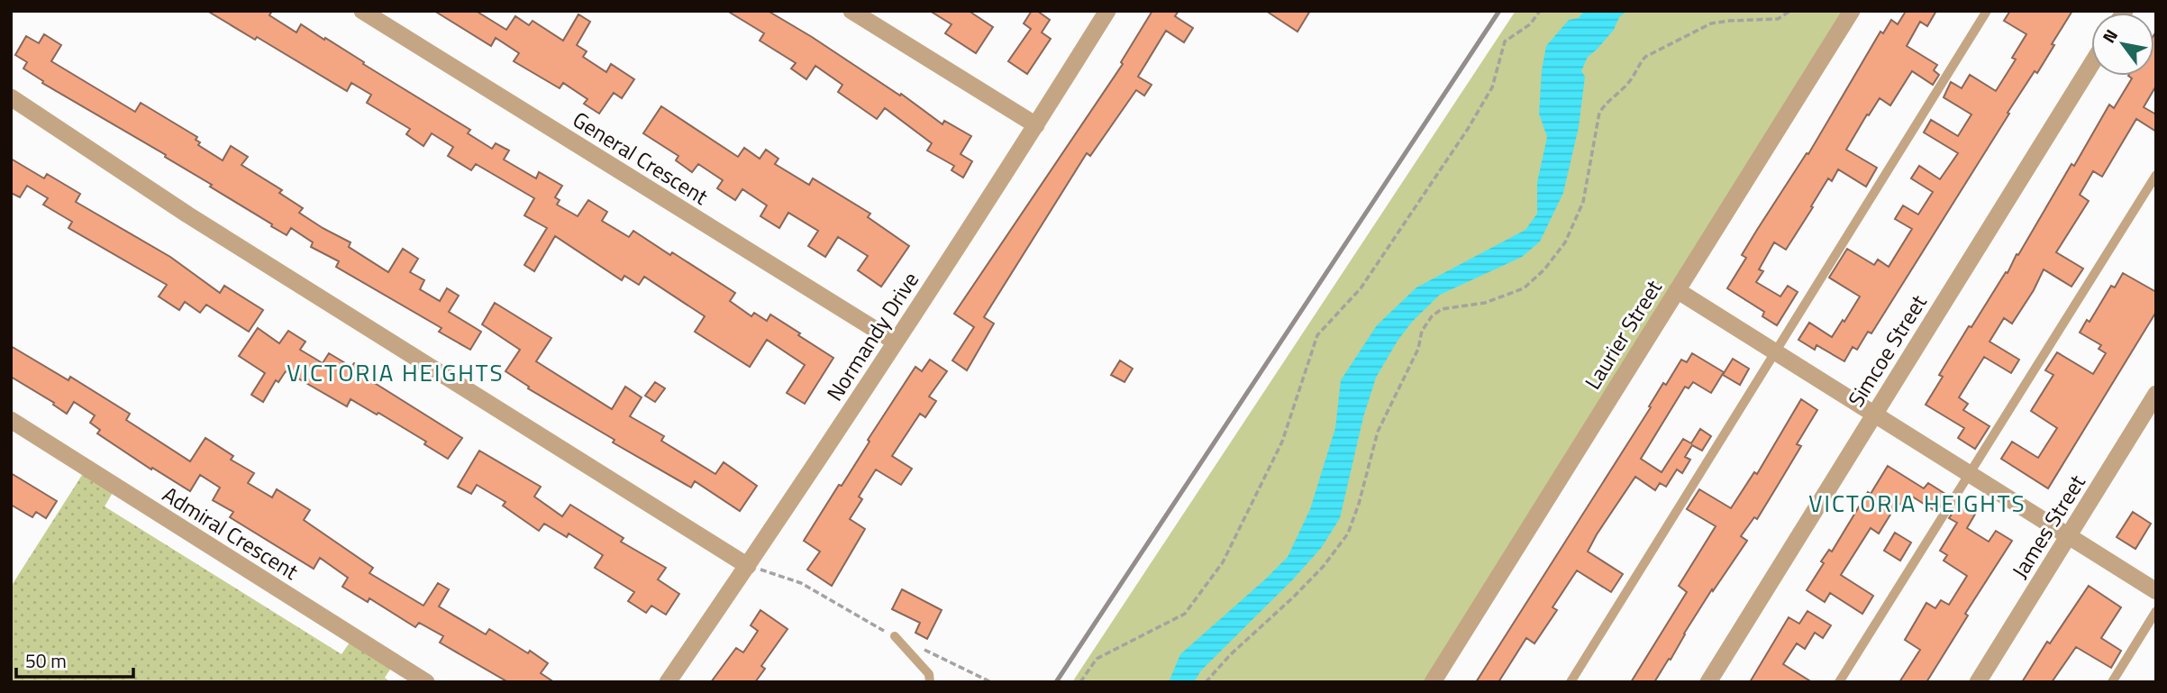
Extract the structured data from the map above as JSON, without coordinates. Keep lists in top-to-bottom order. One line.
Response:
{"streets":{"street":["General Crescent","Laurier Street","Normandy Drive","Simcoe Street","James Street","Admiral Crescent"]},"crossings":[["General Crescent","Normandy Drive"]],"districts":["VICTORIA HEIGHTS","VICTORIA HEIGHTS"],"scale_bar":"50 m","north":"top left"}
